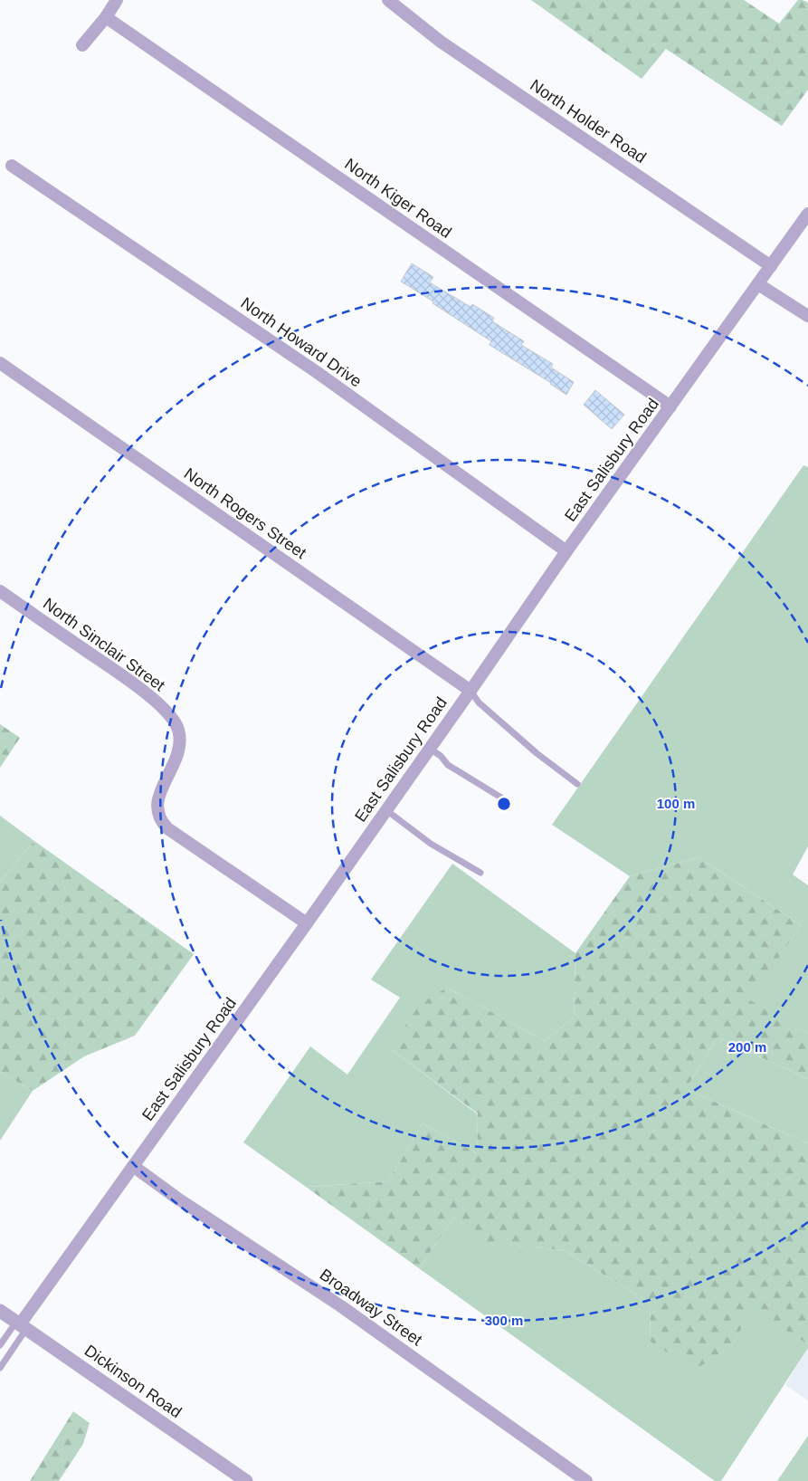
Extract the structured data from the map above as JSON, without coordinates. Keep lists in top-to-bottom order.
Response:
{
  "streets": {
    "street": [
      "North Holder Road",
      "North Kiger Road",
      "North Howard Drive",
      "East Salisbury Road",
      "North Rogers Street",
      "North Sinclair Street",
      "Broadway Street",
      "Dickinson Road"
    ]
  },
  "crossings": [
    ["North Holder Road", "East Salisbury Road"],
    ["North Kiger Road", "East Salisbury Road"],
    ["North Howard Drive", "East Salisbury Road"],
    ["East Salisbury Road", "North Rogers Street"],
    ["East Salisbury Road", "North Sinclair Street"],
    ["East Salisbury Road", "Broadway Street"],
    ["East Salisbury Road", "Dickinson Road"]
  ],
  "rings": ["100 m", "200 m", "300 m"]
}
